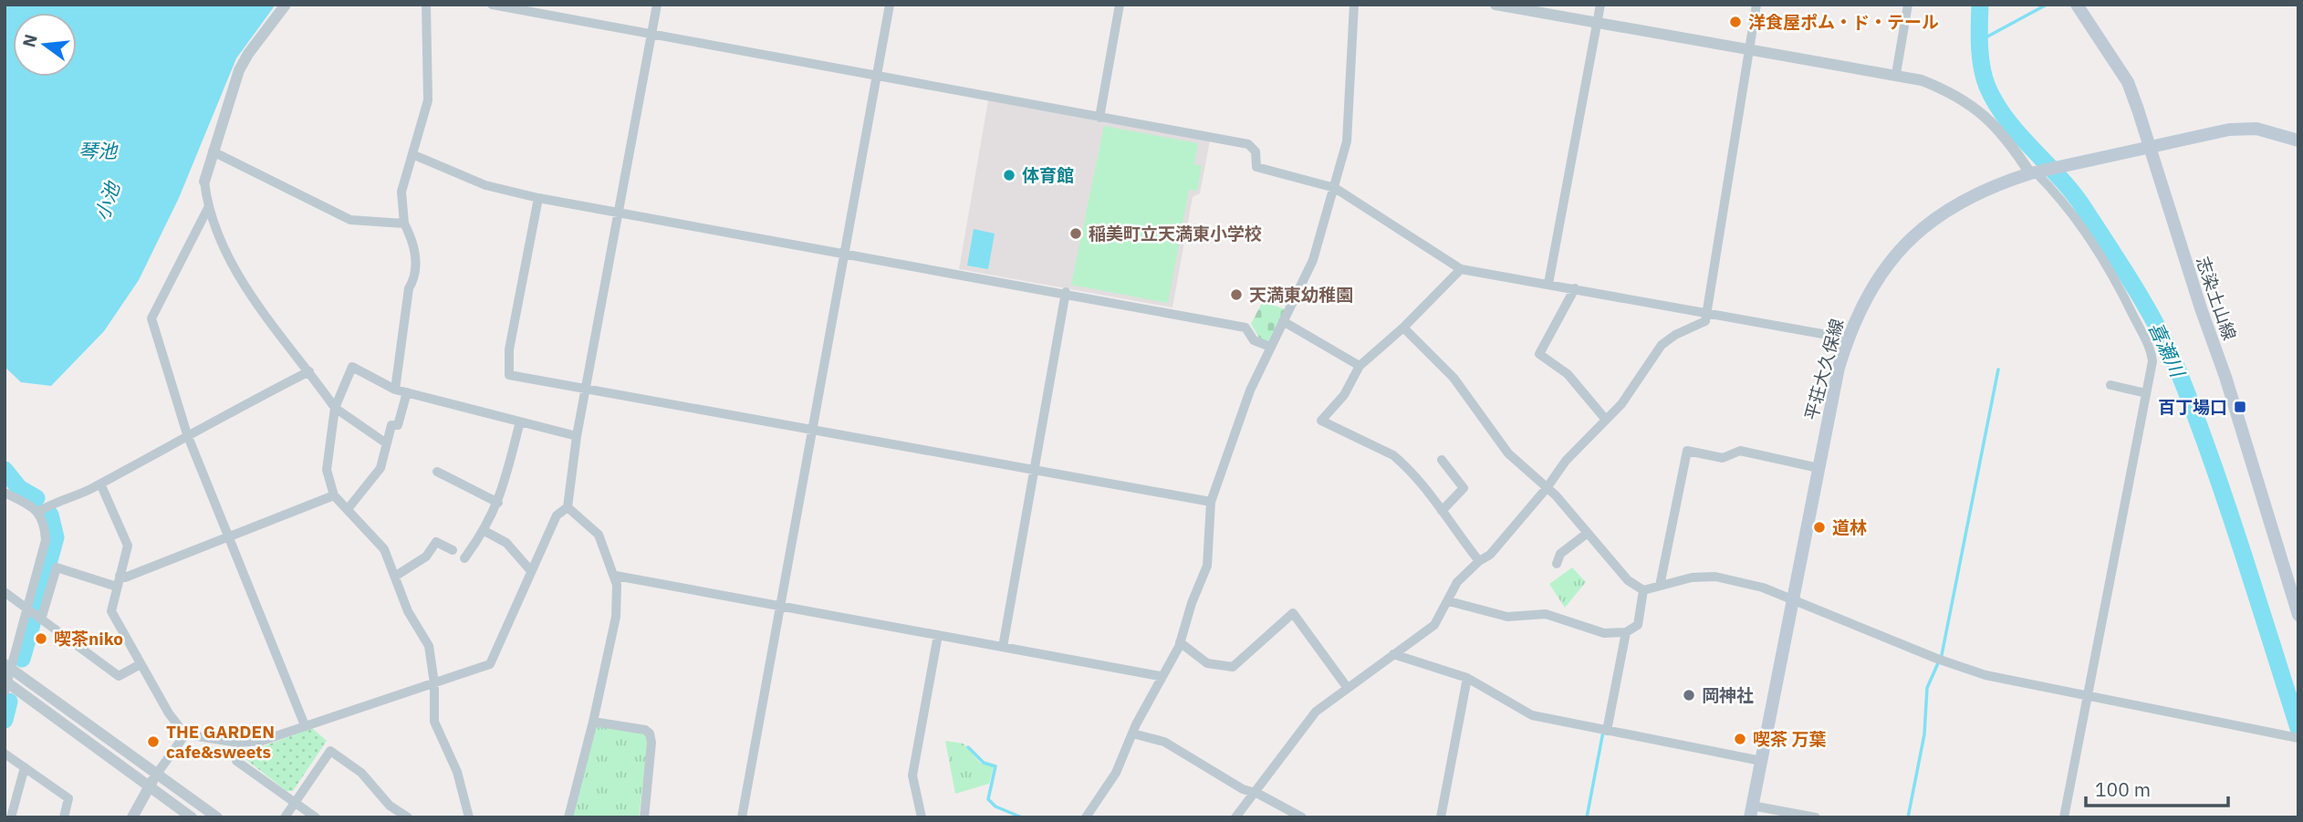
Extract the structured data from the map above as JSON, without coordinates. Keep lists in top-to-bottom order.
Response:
{
  "streets": {
    "main road": ["志染土山線", "平荘大久保線"]
  },
  "crossings": [
    ["志染土山線", "平荘大久保線"]
  ],
  "water": ["琴池", "小池", "喜瀬川"],
  "places": {
    "other": [
      "洋食屋ポム・ド・テール",
      "体育館",
      "稲美町立天満東小学校",
      "天満東幼稚園",
      "道林",
      "喫茶niko",
      "岡神社",
      "喫茶 万葉",
      "THE GARDEN cafe&sweets"
    ],
    "transit": ["百丁場口"]
  },
  "scale_bar": "100 m",
  "north": "left"
}
